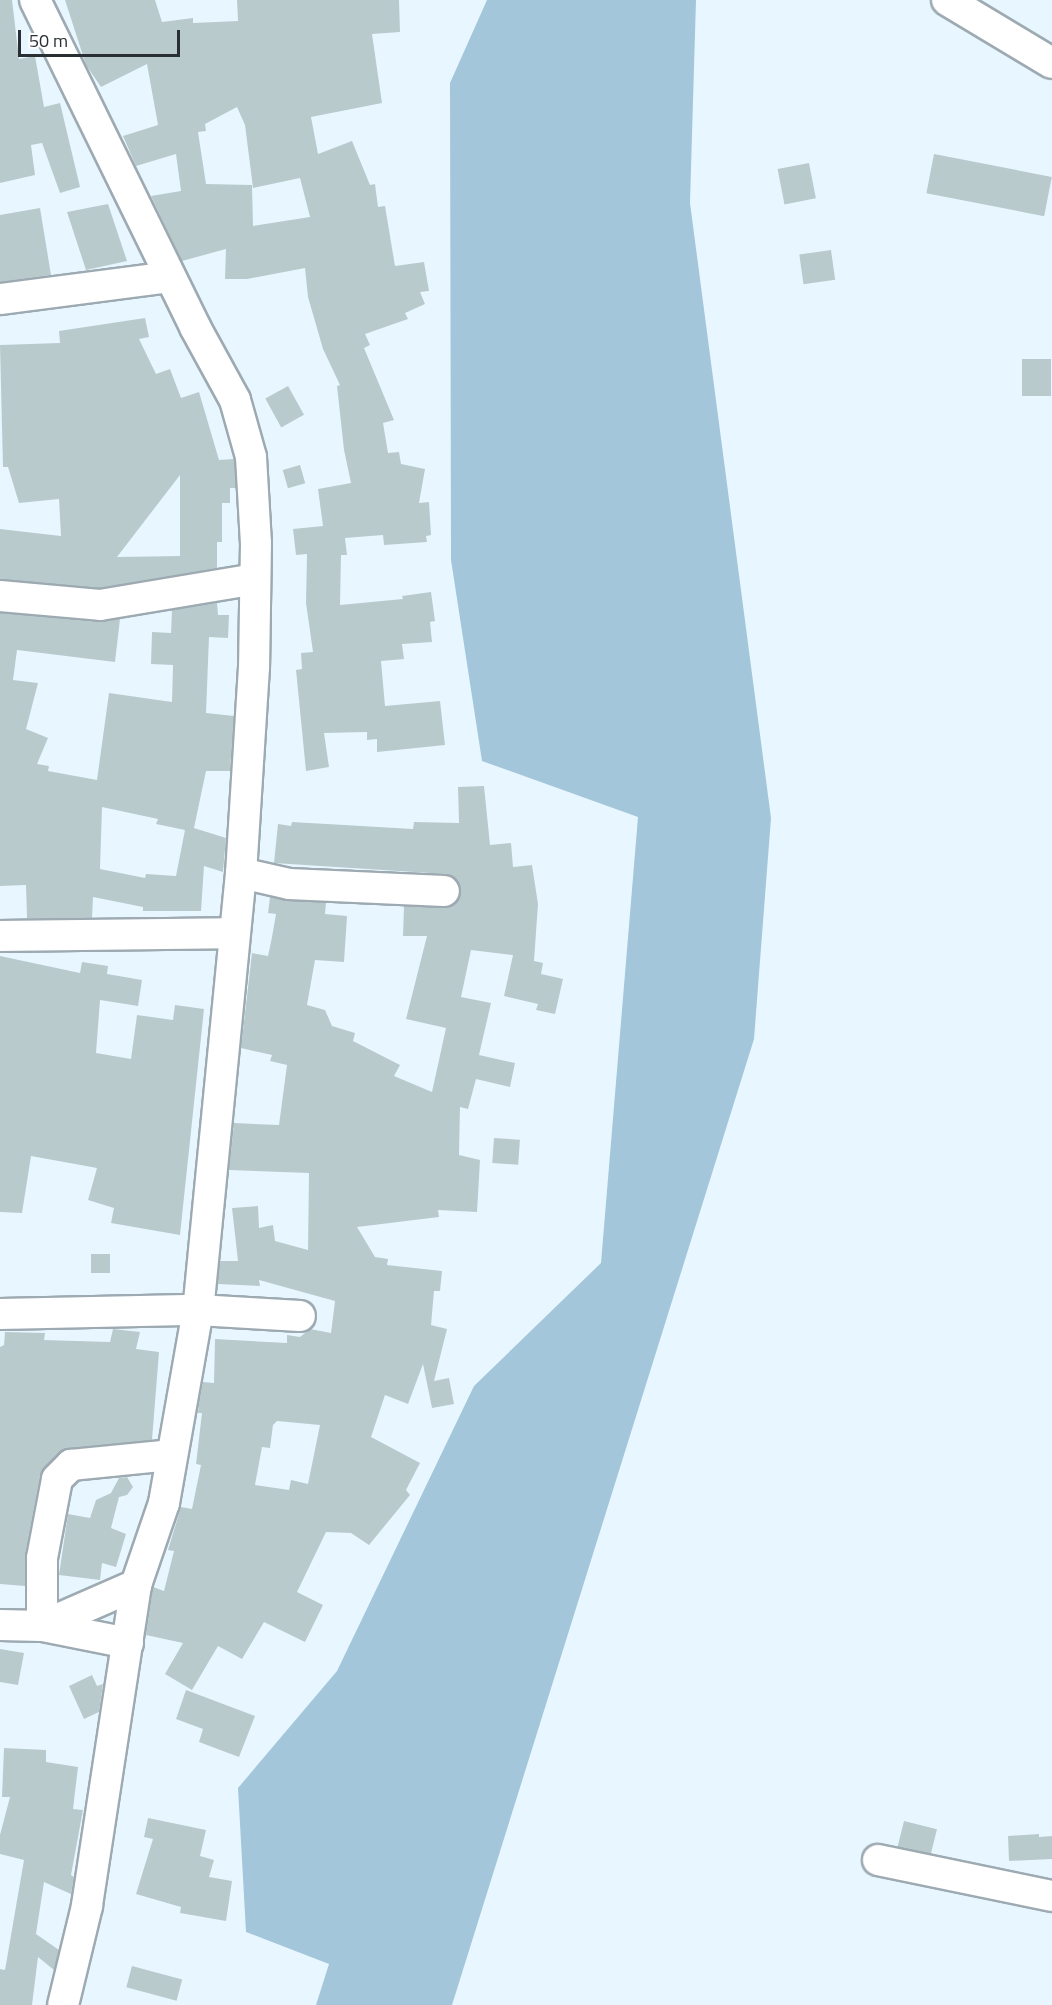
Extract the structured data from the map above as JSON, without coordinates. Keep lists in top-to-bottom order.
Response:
{
  "scale_bar": "50 m"
}
